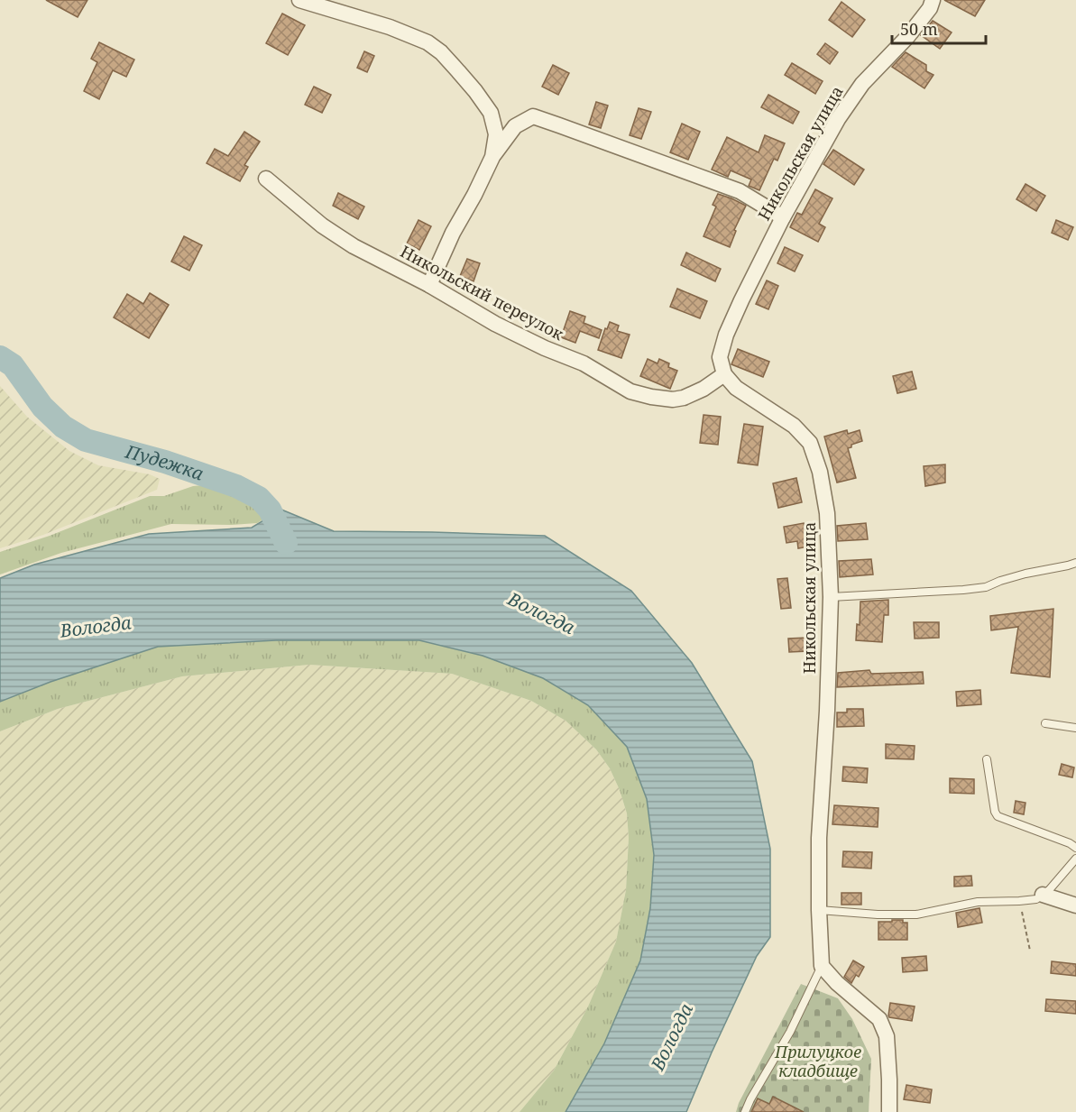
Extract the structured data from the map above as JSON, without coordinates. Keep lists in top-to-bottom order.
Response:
{
  "streets": {
    "street": ["Никольская улица", "Никольский переулок"]
  },
  "crossings": [
    ["Никольская улица", "Никольский переулок"]
  ],
  "water": ["Пудежка", "Вологда"],
  "parks": ["Прилуцкое кладбище"],
  "scale_bar": "50 m"
}
